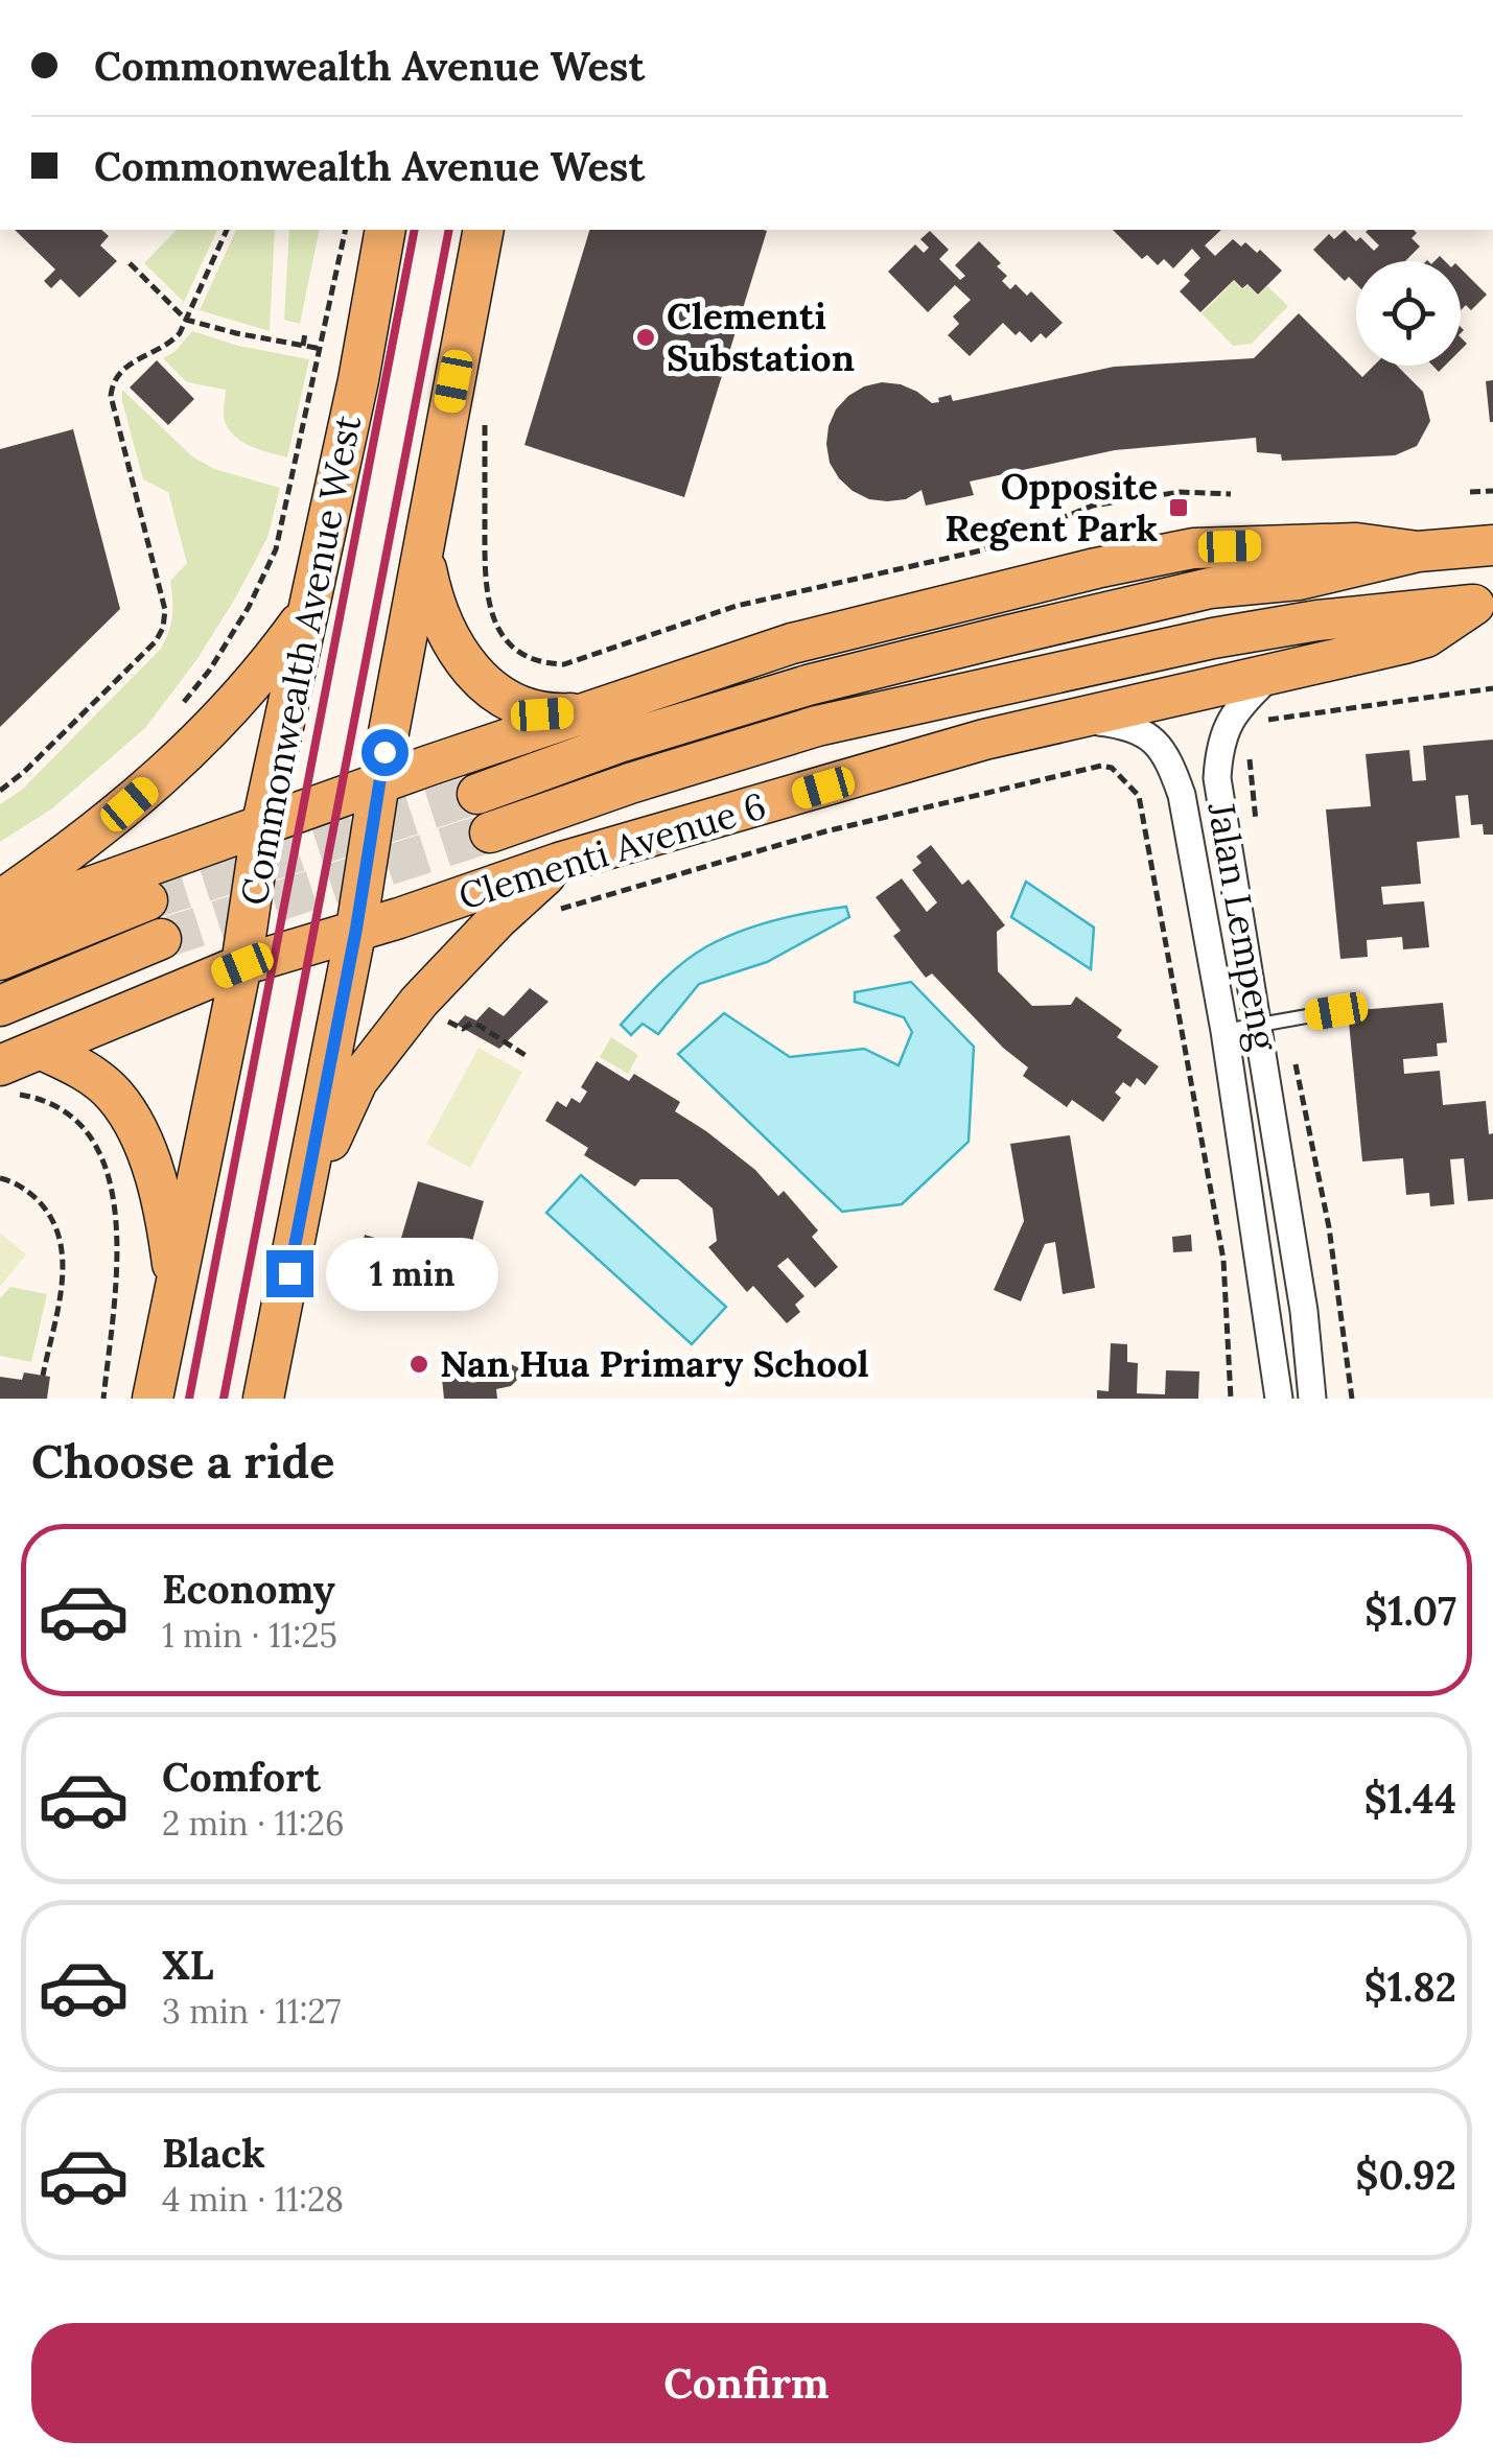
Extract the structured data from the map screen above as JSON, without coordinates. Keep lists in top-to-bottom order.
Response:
{
  "streets": {
    "main road": ["Commonwealth Avenue West", "Clementi Avenue 6"],
    "street": ["Jalan Lempeng"]
  },
  "crossings": [
    ["Commonwealth Avenue West", "Clementi Avenue 6"],
    ["Clementi Avenue 6", "Jalan Lempeng"]
  ],
  "places": {
    "other": ["Clementi Substation", "Nan Hua Primary School"],
    "transit": ["Opposite Regent Park"]
  },
  "page": {
    "banner": ["Commonwealth Avenue West", "Commonwealth Avenue West"],
    "bubble": "1 min",
    "heading": "Choose a ride",
    "list": [
      {
        "name": "Economy",
        "note": "1 min · 11:25",
        "value": "$1.07"
      },
      {
        "name": "Comfort",
        "note": "2 min · 11:26",
        "value": "$1.44"
      },
      {
        "name": "XL",
        "note": "3 min · 11:27",
        "value": "$1.82"
      },
      {
        "name": "Black",
        "note": "4 min · 11:28",
        "value": "$0.92"
      }
    ],
    "buttons": "Confirm"
  }
}
